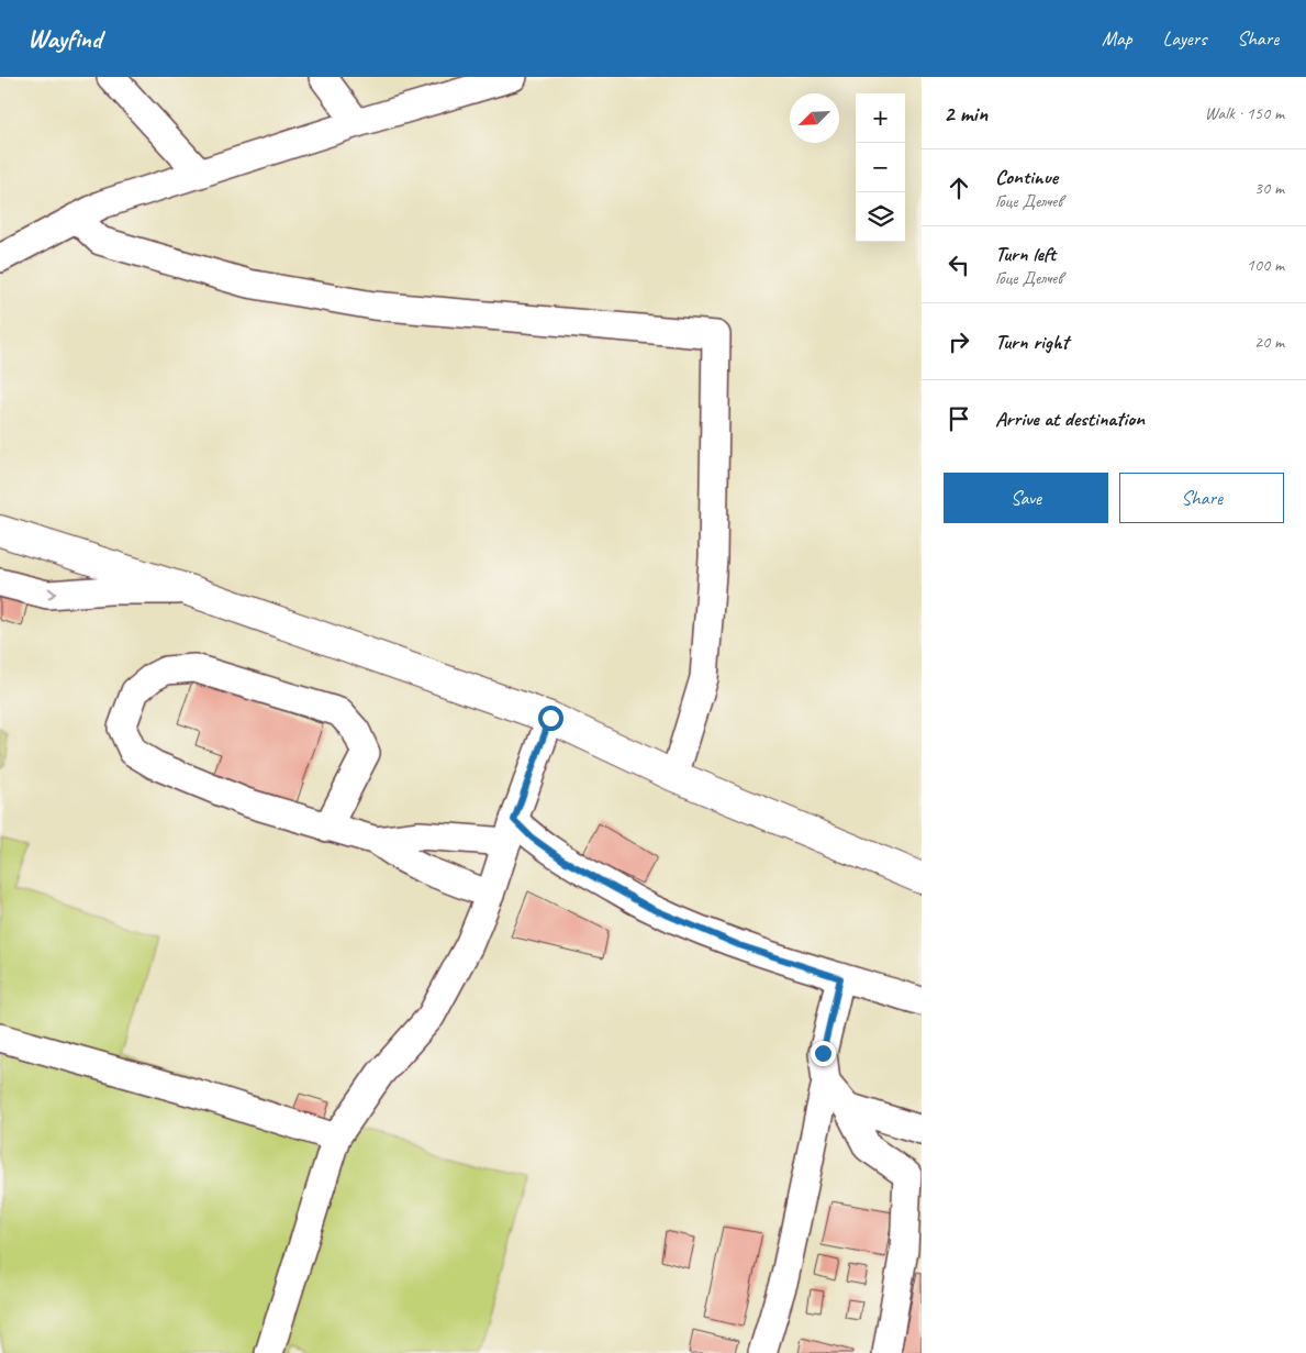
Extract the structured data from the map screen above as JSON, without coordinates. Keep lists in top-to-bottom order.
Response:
{
  "north": "bottom left",
  "page": {
    "header": "Wayfind",
    "nav": ["Map", "Layers", "Share"],
    "heading": ["2 min", "Walk · 150 m"],
    "map_buttons": ["+", "−"],
    "list": [
      ["Continue", "Гоце Делчев", "30 m"],
      ["Turn left", "Гоце Делчев", "100 m"],
      ["Turn right", "20 m"],
      "Arrive at destination"
    ],
    "buttons": ["Save", "Share"]
  }
}
